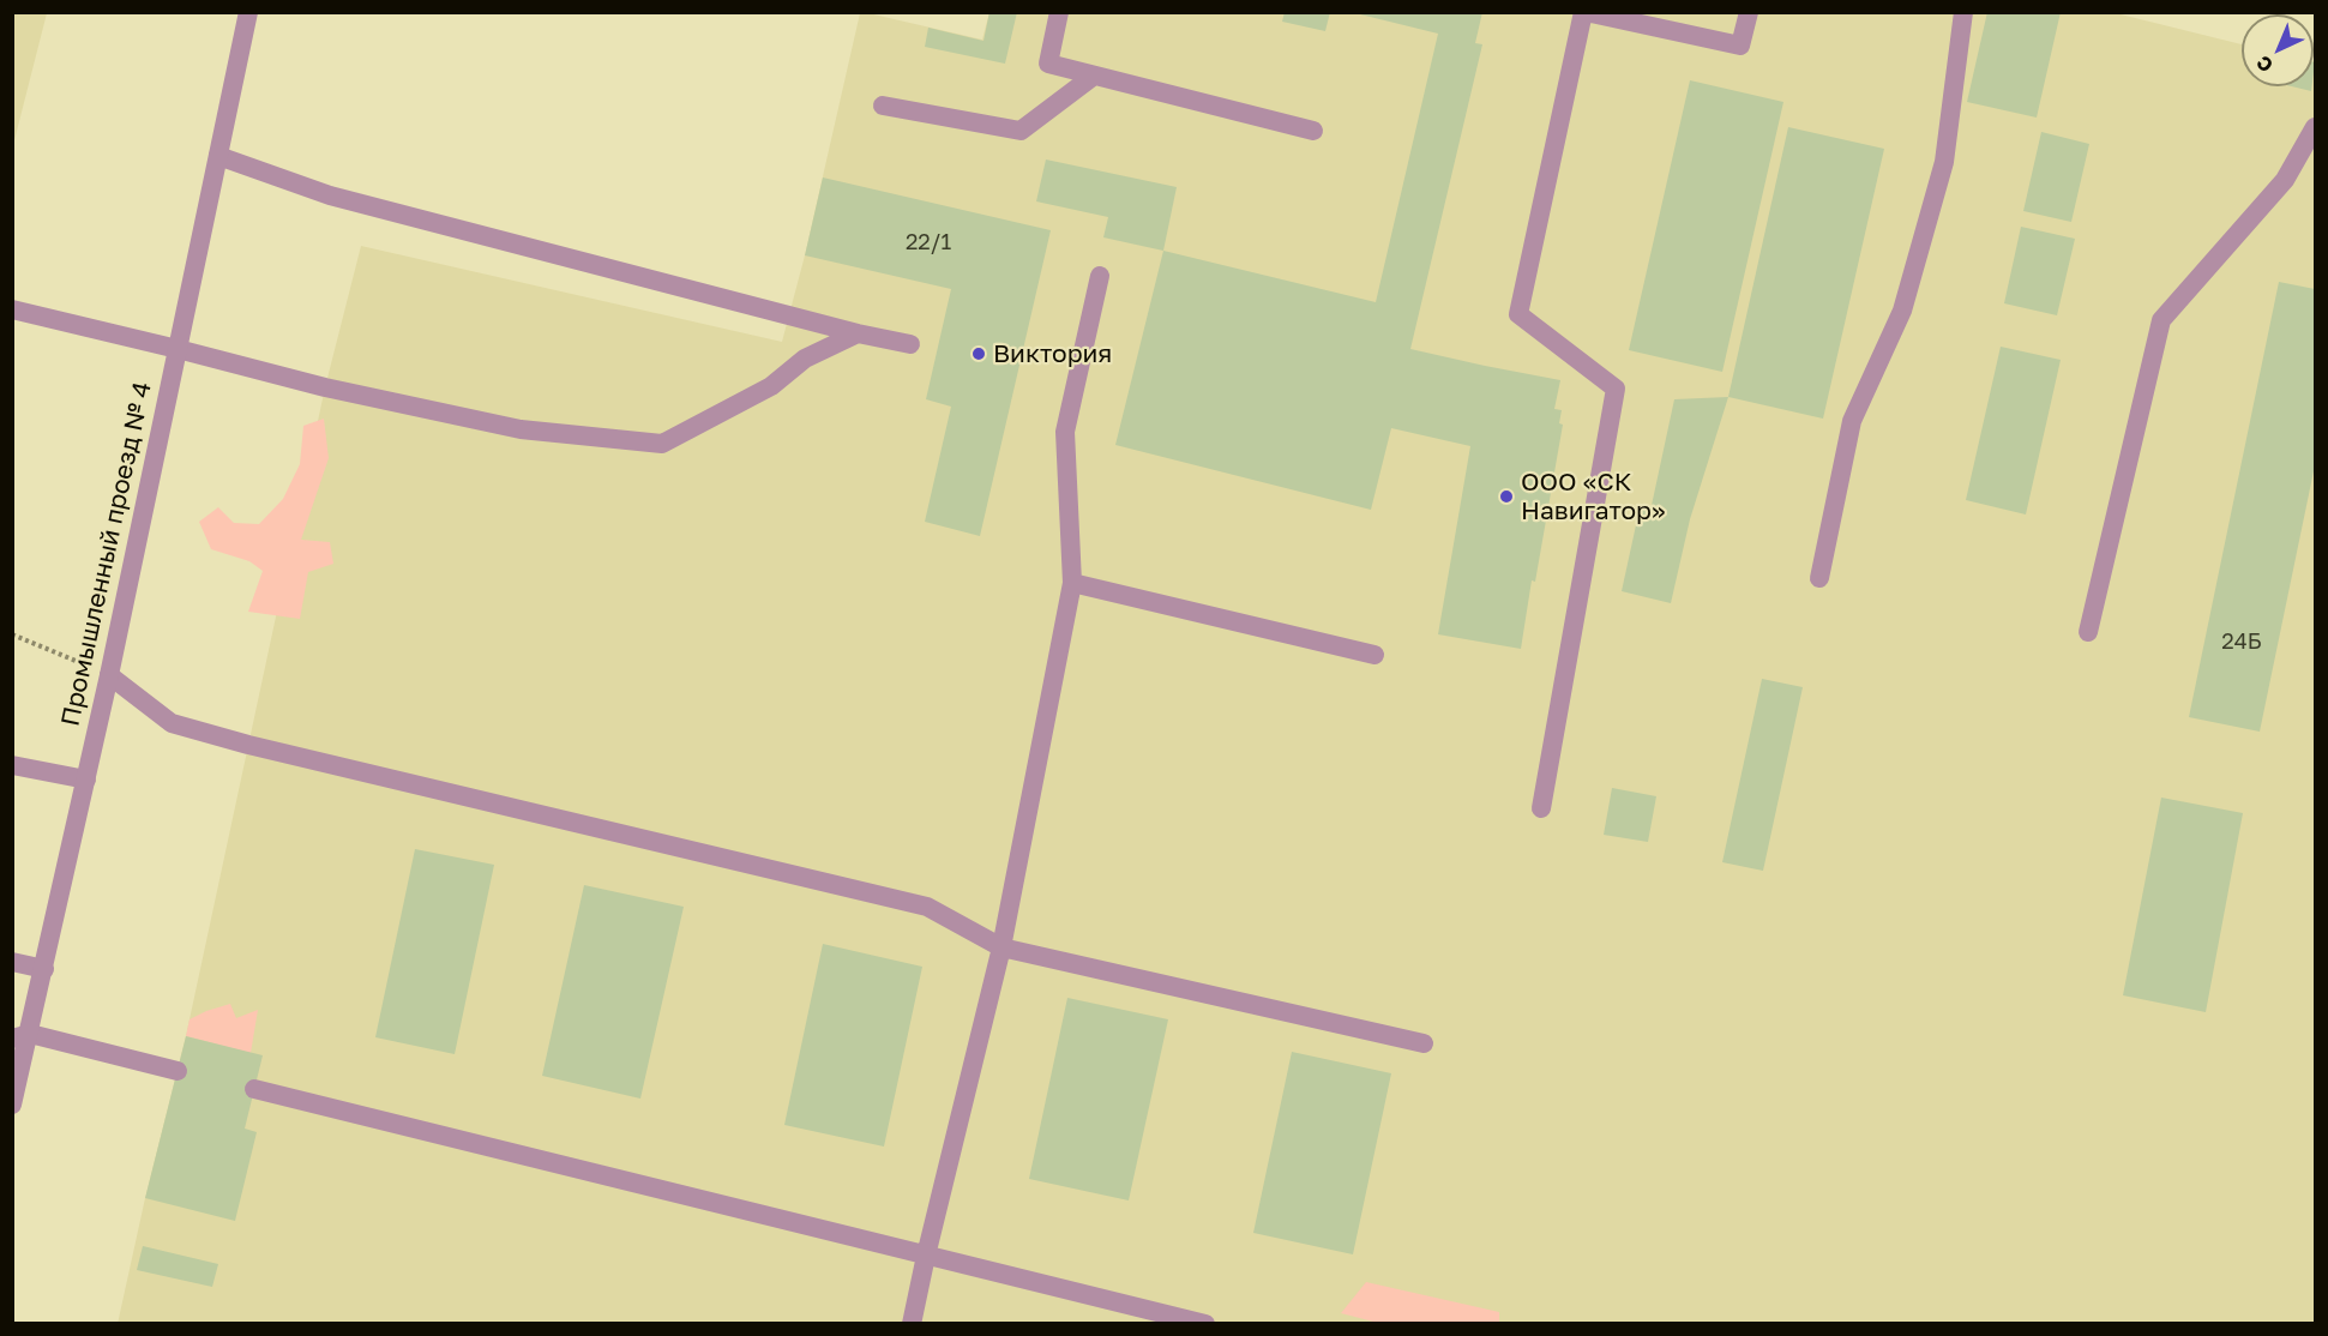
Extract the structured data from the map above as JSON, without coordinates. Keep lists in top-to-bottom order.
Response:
{
  "streets": {
    "street": ["Промышленный проезд № 4"]
  },
  "places": ["Виктория", "ООО «СК Навигатор»"],
  "house_numbers": ["22/1", "24Б"],
  "north": "bottom left"
}
